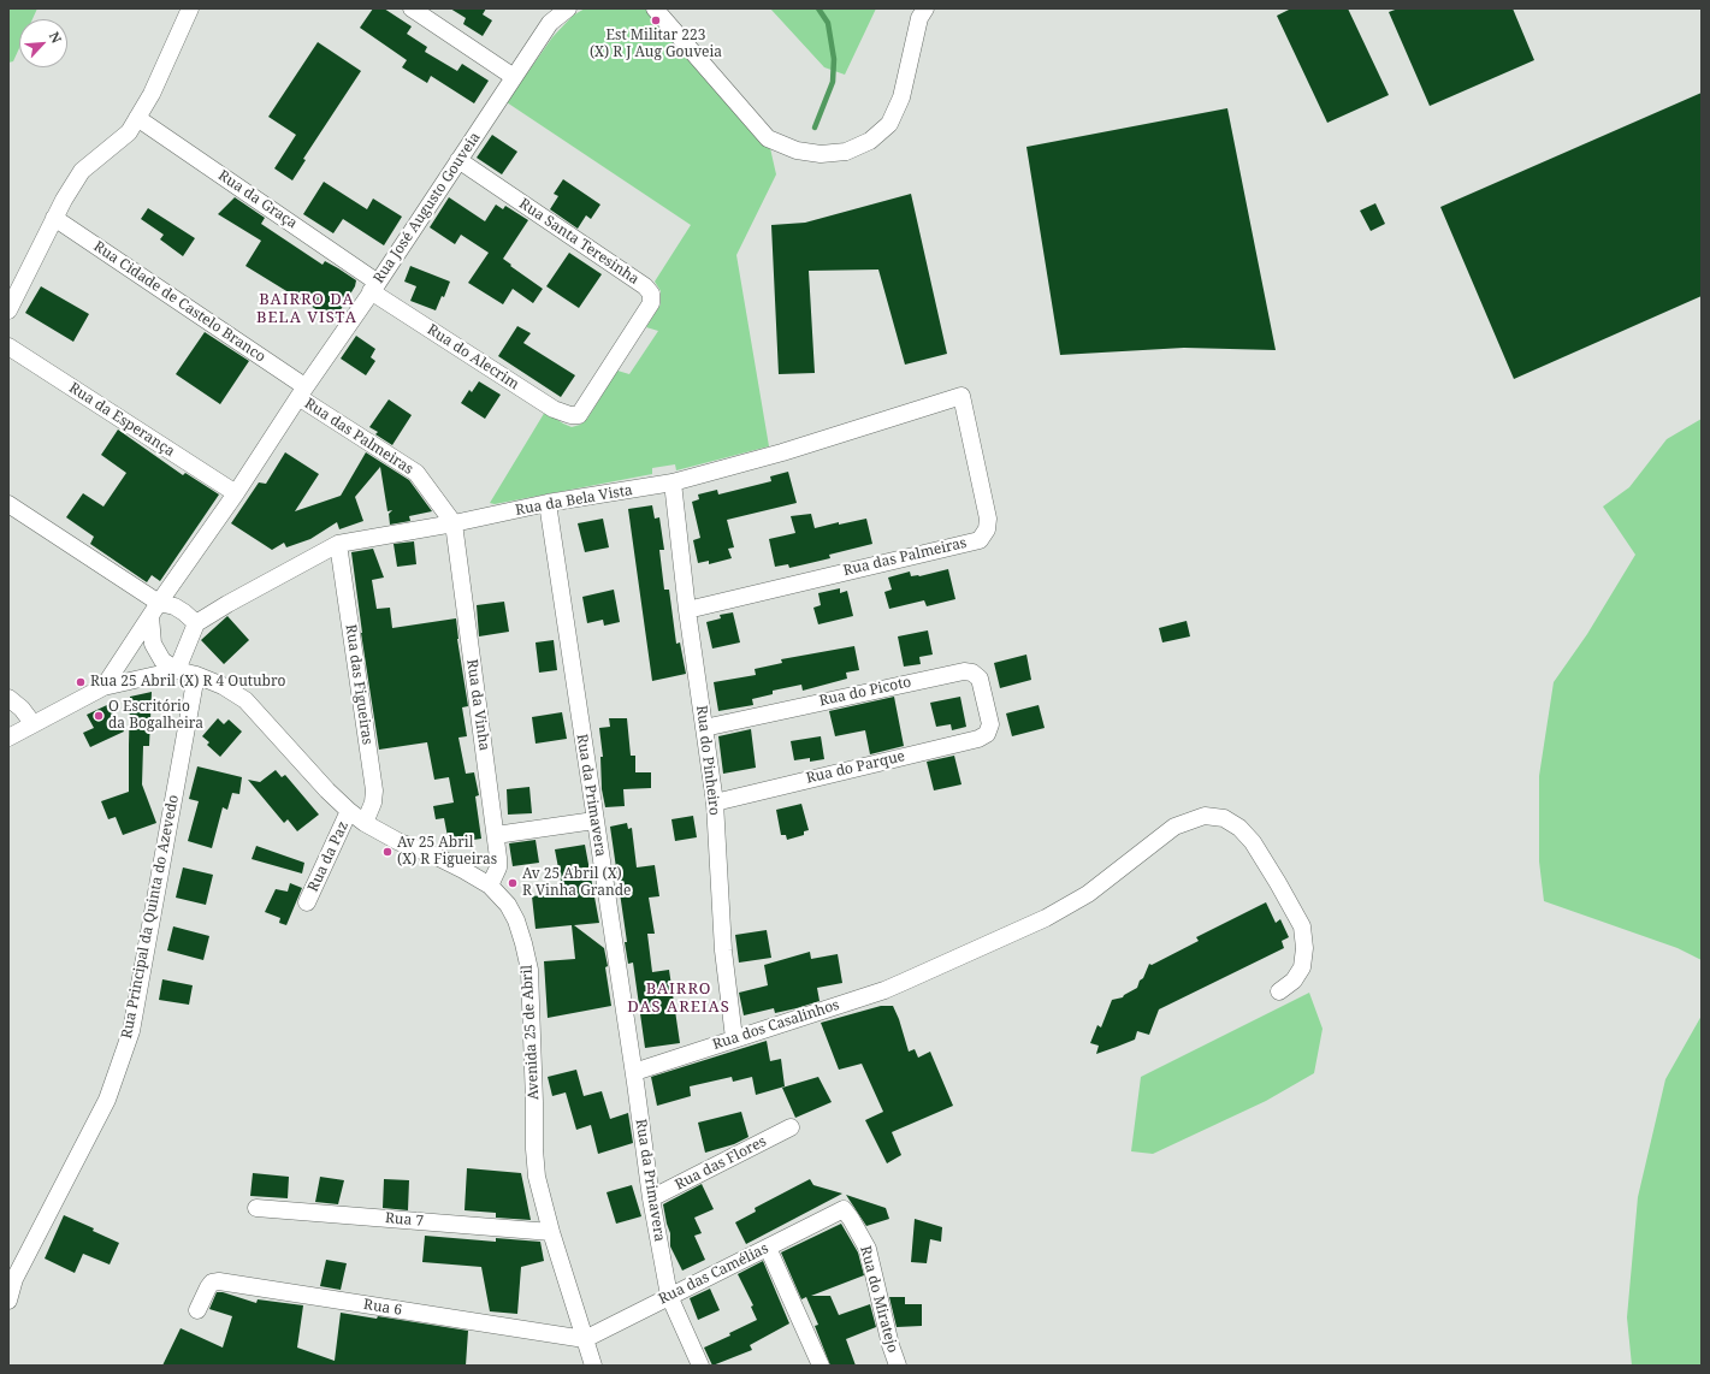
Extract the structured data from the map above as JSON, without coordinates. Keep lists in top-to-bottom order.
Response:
{
  "streets": {
    "street": [
      "Rua da Graça",
      "Rua José Augusto Gouveia",
      "Rua Santa Teresinha",
      "Rua Cidade de Castelo Branco",
      "Rua do Alecrim",
      "Rua da Esperança",
      "Rua das Palmeiras",
      "Rua da Bela Vista",
      "Rua das Figueiras",
      "Rua do Picoto",
      "Rua da Vinha",
      "Rua do Pinheiro",
      "Rua do Parque",
      "Rua da Primavera",
      "Rua da Paz",
      "Rua Principal da Quinta do Azevedo",
      "Rua dos Casalinhos",
      "Avenida 25 de Abril",
      "Rua das Flores",
      "Rua 7",
      "Rua das Camélias",
      "Rua do Miratejo",
      "Rua 6"
    ]
  },
  "crossings": [
    ["Rua da Graça", "Rua José Augusto Gouveia"],
    ["Rua da Graça", "Rua do Alecrim"],
    ["Rua José Augusto Gouveia", "Rua Santa Teresinha"],
    ["Rua José Augusto Gouveia", "Rua Cidade de Castelo Branco"],
    ["Rua José Augusto Gouveia", "Rua do Alecrim"],
    ["Rua José Augusto Gouveia", "Rua da Esperança"],
    ["Rua José Augusto Gouveia", "Rua das Palmeiras"],
    ["Rua Santa Teresinha", "Rua do Alecrim"],
    ["Rua Cidade de Castelo Branco", "Rua das Palmeiras"],
    ["Rua das Palmeiras", "Rua da Bela Vista"],
    ["Rua das Palmeiras", "Rua da Vinha"],
    ["Rua das Palmeiras", "Rua do Pinheiro"],
    ["Rua da Bela Vista", "Rua das Figueiras"],
    ["Rua da Bela Vista", "Rua da Vinha"],
    ["Rua da Bela Vista", "Rua do Pinheiro"],
    ["Rua da Bela Vista", "Rua da Primavera"],
    ["Rua das Figueiras", "Avenida 25 de Abril"],
    ["Rua do Picoto", "Rua do Pinheiro"],
    ["Rua do Picoto", "Rua do Parque"],
    ["Rua da Vinha", "Avenida 25 de Abril"],
    ["Rua do Pinheiro", "Rua do Parque"],
    ["Rua do Pinheiro", "Rua dos Casalinhos"],
    ["Rua da Primavera", "Rua dos Casalinhos"],
    ["Rua da Primavera", "Rua das Flores"],
    ["Rua da Primavera", "Rua das Camélias"],
    ["Rua da Paz", "Avenida 25 de Abril"],
    ["Rua Principal da Quinta do Azevedo", "Avenida 25 de Abril"],
    ["Avenida 25 de Abril", "Rua 7"],
    ["Avenida 25 de Abril", "Rua das Camélias"],
    ["Avenida 25 de Abril", "Rua 6"],
    ["Rua das Camélias", "Rua do Miratejo"],
    ["Rua das Camélias", "Rua 6"]
  ],
  "districts": ["BAIRRO DA BELA VISTA", "BAIRRO DAS AREIAS"],
  "places": [
    "Est Militar 223 (X) R J Aug Gouveia",
    "Rua 25 Abril (X) R 4 Outubro",
    "O Escritório da Bogalheira",
    "Av 25 Abril (X) R Figueiras",
    "Av 25 Abril (X) R Vinha Grande"
  ],
  "north": "top right"
}
